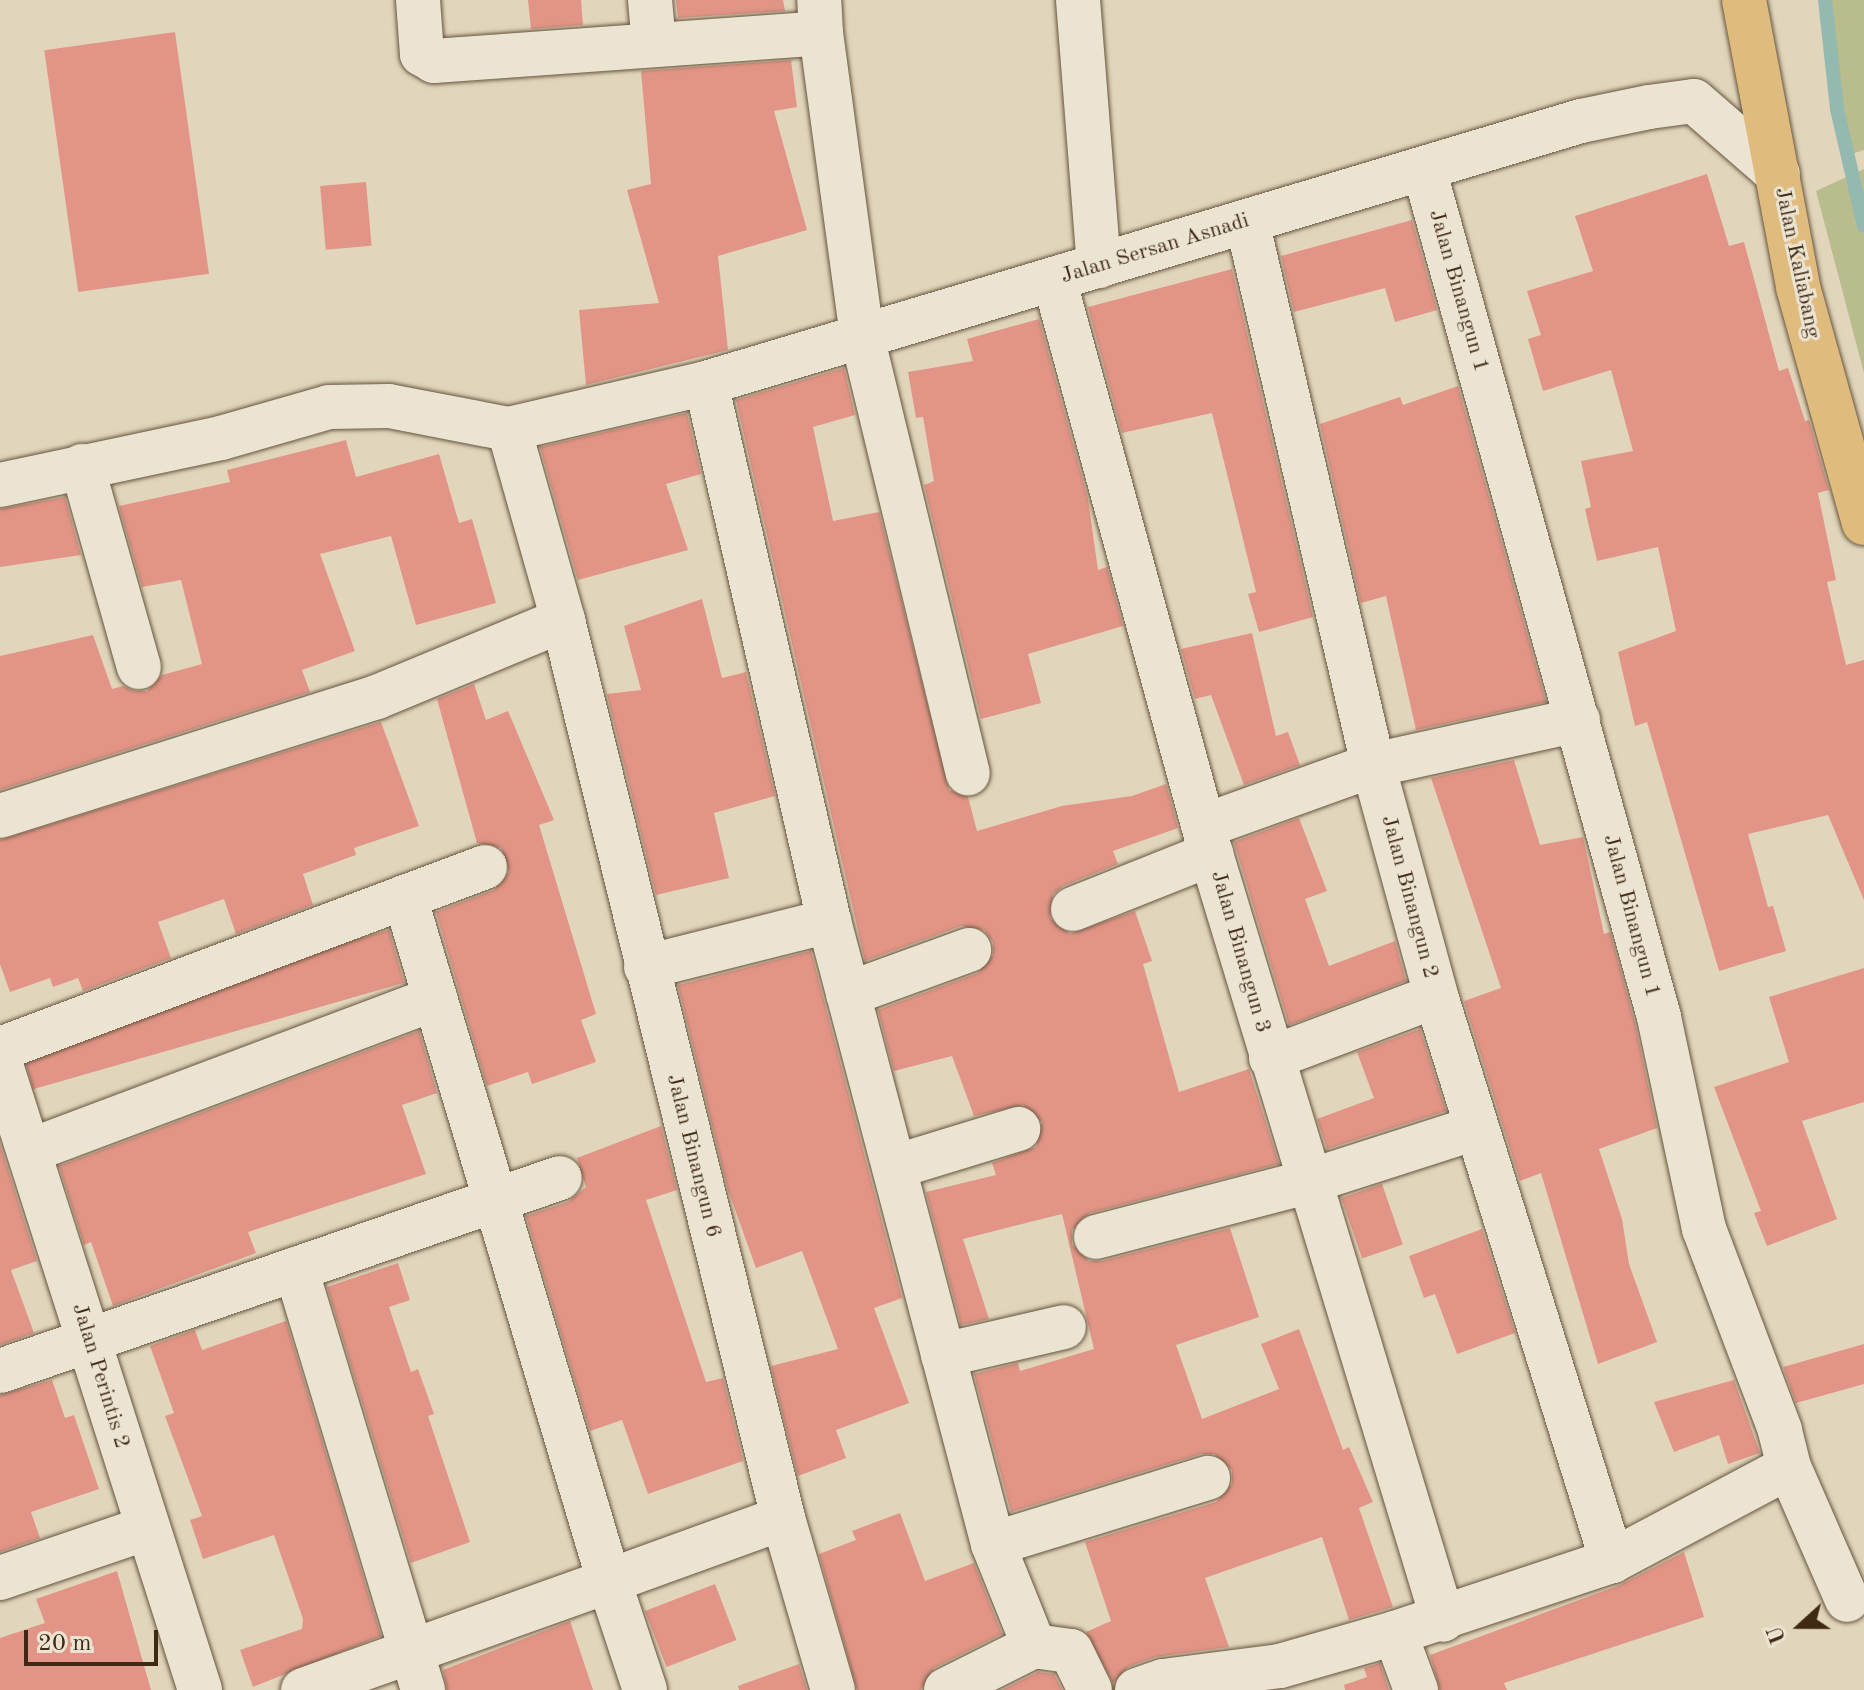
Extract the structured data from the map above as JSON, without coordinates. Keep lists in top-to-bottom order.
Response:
{
  "streets": {
    "main road": ["Jalan Kaliabang"],
    "street": [
      "Jalan Sersan Asnadi",
      "Jalan Binangun 1",
      "Jalan Binangun 2",
      "Jalan Binangun 3",
      "Jalan Binangun 6",
      "Jalan Perintis 2"
    ]
  },
  "crossings": [
    ["Jalan Sersan Asnadi", "Jalan Kaliabang"],
    ["Jalan Sersan Asnadi", "Jalan Binangun 1"],
    ["Jalan Sersan Asnadi", "Jalan Binangun 2"],
    ["Jalan Sersan Asnadi", "Jalan Binangun 3"],
    ["Jalan Sersan Asnadi", "Jalan Binangun 6"]
  ],
  "scale_bar": "20 m",
  "north": "left"
}
